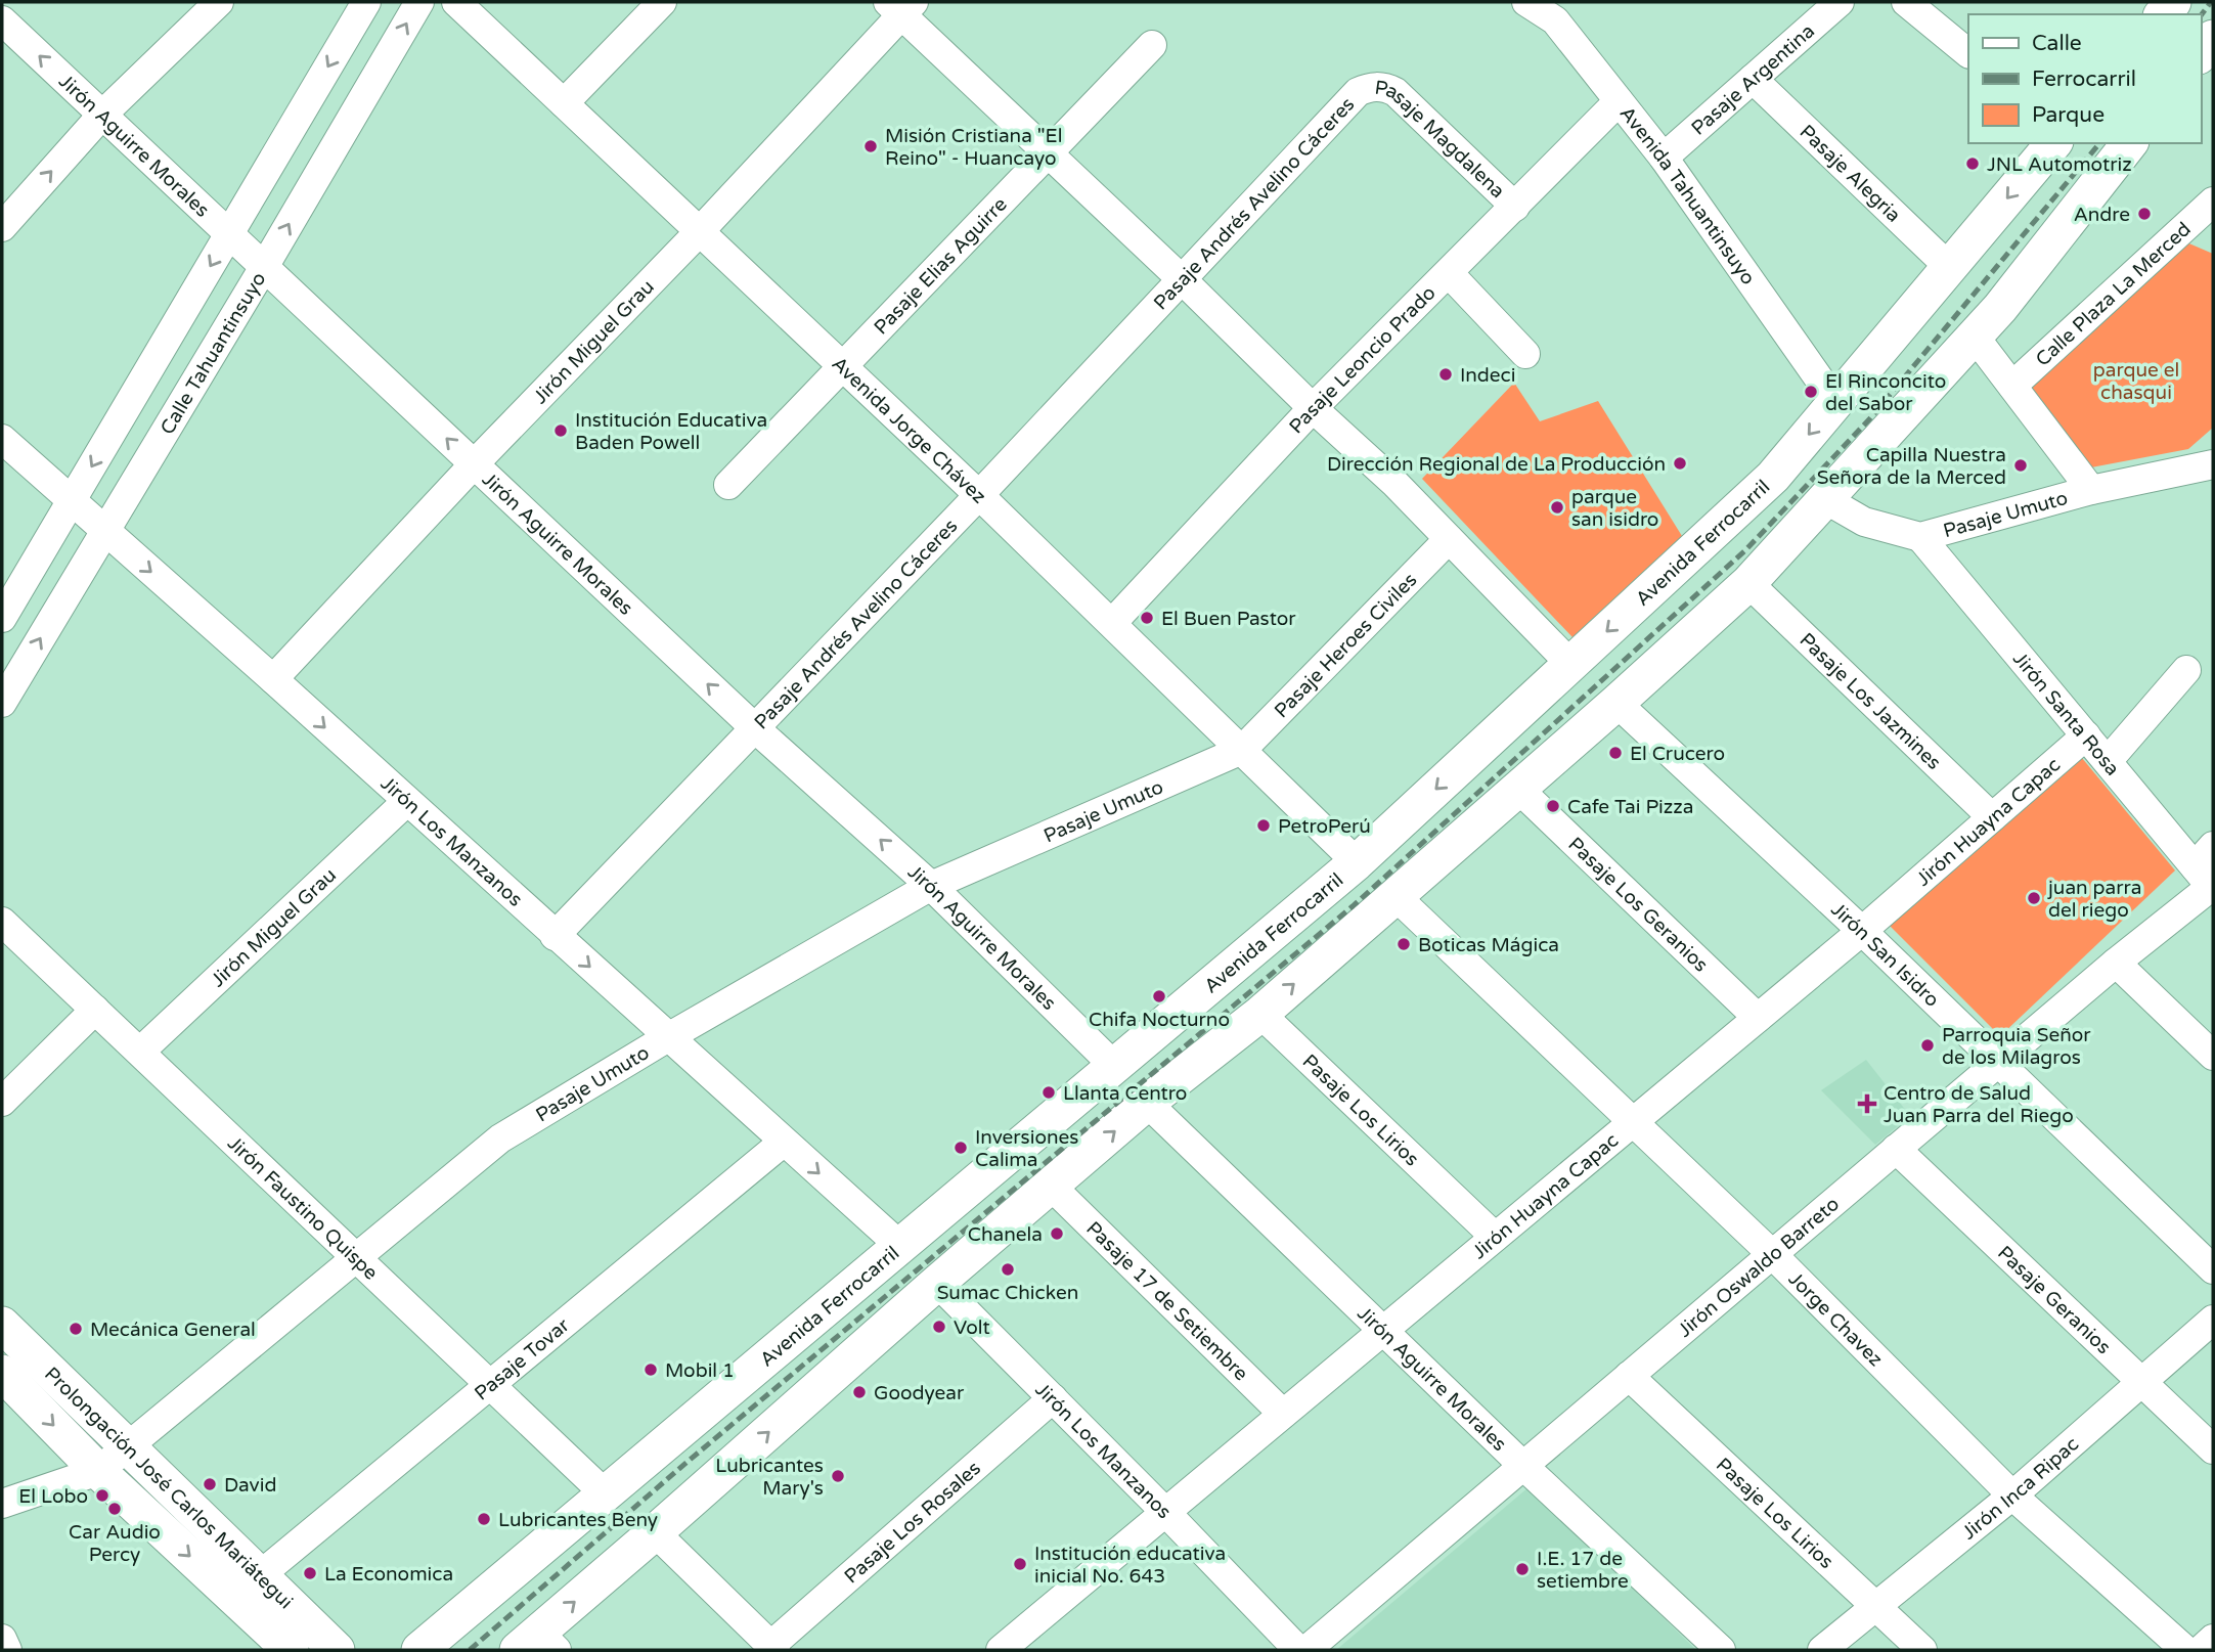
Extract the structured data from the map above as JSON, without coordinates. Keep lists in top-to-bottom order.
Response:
{
  "streets": {
    "main road": ["Avenida Ferrocarril", "Prolongación José Carlos Mariátegui"],
    "street": [
      "Pasaje Argentina",
      "Pasaje Magdalena",
      "Jirón Aguirre Morales",
      "Pasaje Alegria",
      "Avenida Tahuantinsuyo",
      "Pasaje Andrés Avelino Cáceres",
      "Pasaje Elias Aguirre",
      "Calle Plaza La Merced",
      "Jirón Miguel Grau",
      "Calle Tahuantinsuyo",
      "Pasaje Leoncio Prado",
      "Avenida Jorge Chávez",
      "Pasaje Umuto",
      "Pasaje Heroes Civiles",
      "Pasaje Los Jazmines",
      "Jirón Santa Rosa",
      "Jirón Huayna Capac",
      "Jirón Los Manzanos",
      "Pasaje Los Geranios",
      "Jirón San Isidro",
      "Pasaje Los Lirios",
      "Jirón Faustino Quispe",
      "Jirón Oswaldo Barreto",
      "Pasaje Geranios",
      "Pasaje 17 de Setiembre",
      "Jorge Chavez",
      "Pasaje Tovar",
      "Jirón Inca Ripac",
      "Pasaje Los Rosales"
    ]
  },
  "crossings": [
    ["Pasaje Argentina", "Pasaje Alegria"],
    ["Pasaje Argentina", "Avenida Tahuantinsuyo"],
    ["Pasaje Magdalena", "Pasaje Andrés Avelino Cáceres"],
    ["Pasaje Magdalena", "Pasaje Leoncio Prado"],
    ["Jirón Aguirre Morales", "Pasaje Andrés Avelino Cáceres"],
    ["Jirón Aguirre Morales", "Jirón Miguel Grau"],
    ["Jirón Aguirre Morales", "Calle Tahuantinsuyo"],
    ["Jirón Aguirre Morales", "Pasaje Umuto"],
    ["Jirón Aguirre Morales", "Avenida Ferrocarril"],
    ["Jirón Aguirre Morales", "Jirón Huayna Capac"],
    ["Jirón Aguirre Morales", "Jirón Oswaldo Barreto"],
    ["Pasaje Alegria", "Avenida Ferrocarril"],
    ["Avenida Tahuantinsuyo", "Pasaje Leoncio Prado"],
    ["Avenida Tahuantinsuyo", "Avenida Ferrocarril"],
    ["Pasaje Andrés Avelino Cáceres", "Avenida Jorge Chávez"],
    ["Pasaje Andrés Avelino Cáceres", "Jirón Los Manzanos"],
    ["Pasaje Elias Aguirre", "Avenida Jorge Chávez"],
    ["Jirón Miguel Grau", "Avenida Jorge Chávez"],
    ["Jirón Miguel Grau", "Jirón Los Manzanos"],
    ["Jirón Miguel Grau", "Jirón Faustino Quispe"],
    ["Calle Tahuantinsuyo", "Jirón Los Manzanos"],
    ["Pasaje Leoncio Prado", "Avenida Jorge Chávez"],
    ["Avenida Jorge Chávez", "Pasaje Umuto"],
    ["Avenida Jorge Chávez", "Avenida Ferrocarril"],
    ["Avenida Jorge Chávez", "Pasaje Heroes Civiles"],
    ["Pasaje Umuto", "Pasaje Heroes Civiles"],
    ["Pasaje Umuto", "Jirón Santa Rosa"],
    ["Pasaje Umuto", "Jirón Los Manzanos"],
    ["Pasaje Umuto", "Jirón Faustino Quispe"],
    ["Pasaje Umuto", "Prolongación José Carlos Mariátegui"],
    ["Avenida Ferrocarril", "Jirón Los Manzanos"],
    ["Avenida Ferrocarril", "Jirón Faustino Quispe"],
    ["Pasaje Los Jazmines", "Jirón Huayna Capac"],
    ["Jirón Santa Rosa", "Jirón Huayna Capac"],
    ["Jirón Santa Rosa", "Jirón Oswaldo Barreto"],
    ["Jirón Huayna Capac", "Jirón Los Manzanos"],
    ["Jirón Huayna Capac", "Pasaje Los Geranios"],
    ["Jirón Huayna Capac", "Jirón San Isidro"],
    ["Jirón Huayna Capac", "Pasaje Los Lirios"],
    ["Jirón Huayna Capac", "Pasaje 17 de Setiembre"],
    ["Jirón Huayna Capac", "Jorge Chavez"],
    ["Jirón Los Manzanos", "Pasaje Tovar"],
    ["Jirón Los Manzanos", "Pasaje Los Rosales"],
    ["Jirón San Isidro", "Jirón Oswaldo Barreto"],
    ["Pasaje Los Lirios", "Jirón Oswaldo Barreto"],
    ["Pasaje Los Lirios", "Jirón Inca Ripac"],
    ["Jirón Faustino Quispe", "Pasaje Tovar"],
    ["Jirón Oswaldo Barreto", "Pasaje Geranios"],
    ["Jirón Oswaldo Barreto", "Jorge Chavez"],
    ["Pasaje Geranios", "Jirón Inca Ripac"],
    ["Jorge Chavez", "Jirón Inca Ripac"],
    ["Pasaje Tovar", "Prolongación José Carlos Mariátegui"]
  ],
  "one_way": ["Jirón Aguirre Morales", "Jirón Los Manzanos"],
  "parks": ["parque el chasqui"],
  "places": {
    "other": [
      "Misión Cristiana \"El Reino\" - Huancayo",
      "JNL Automotriz",
      "Andre",
      "Indeci",
      "El Rinconcito del Sabor",
      "Institución Educativa Baden Powell",
      "Dirección Regional de La Producción",
      "Capilla Nuestra Señora de la Merced",
      "parque san isidro",
      "El Buen Pastor",
      "El Crucero",
      "Cafe Tai Pizza",
      "PetroPerú",
      "juan parra del riego",
      "Boticas Mágica",
      "Chifa Nocturno",
      "Parroquia Señor de los Milagros",
      "Llanta Centro",
      "Inversiones Calima",
      "Chanela",
      "Sumac Chicken",
      "Volt",
      "Mecánica General",
      "Mobil 1",
      "Goodyear",
      "Lubricantes Mary's",
      "David",
      "El Lobo",
      "Car Audio Percy",
      "Lubricantes Beny",
      "Institución educativa inicial No. 643",
      "I.E. 17 de setiembre",
      "La Economica"
    ],
    "health": ["Centro de Salud Juan Parra del Riego"]
  },
  "legend": ["Calle", "Ferrocarril", "Parque"]
}
